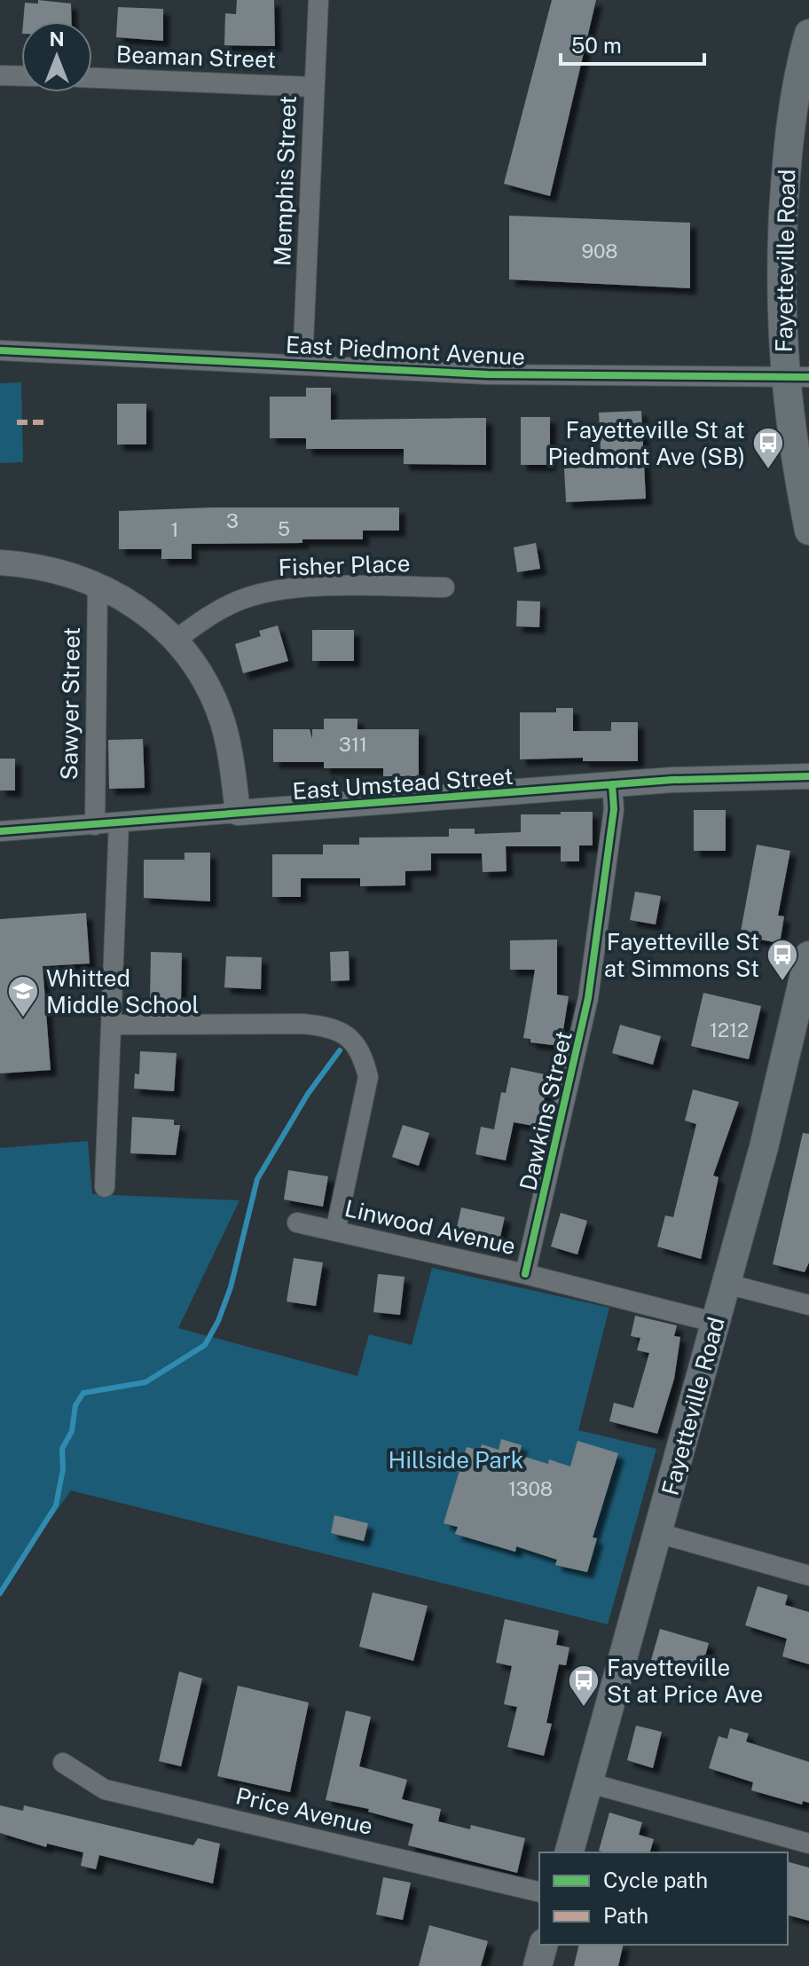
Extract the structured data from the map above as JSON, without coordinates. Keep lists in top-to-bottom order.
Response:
{
  "streets": {
    "main road": ["Fayetteville Road"],
    "street": [
      "Beaman Street",
      "Memphis Street",
      "East Piedmont Avenue",
      "Fisher Place",
      "Sawyer Street",
      "East Umstead Street",
      "Dawkins Street",
      "Linwood Avenue",
      "Price Avenue"
    ]
  },
  "crossings": [
    ["Beaman Street", "Memphis Street"],
    ["Memphis Street", "East Piedmont Avenue"],
    ["Fayetteville Road", "East Piedmont Avenue"],
    ["Fayetteville Road", "Linwood Avenue"],
    ["Sawyer Street", "East Umstead Street"],
    ["East Umstead Street", "Dawkins Street"],
    ["Dawkins Street", "Linwood Avenue"]
  ],
  "parks": ["Hillside Park"],
  "places": {
    "bus stop": ["Fayetteville St at Piedmont Ave (SB)", "Fayetteville St at Simmons St", "Fayetteville St at Price Ave"],
    "school or university": ["Whitted Middle School"]
  },
  "house_numbers": [
    "908",
    "3",
    "5",
    "1",
    "311",
    "1212",
    "1308"
  ],
  "legend": ["Cycle path", "Path"],
  "scale_bar": "50 m",
  "north": "top"
}
